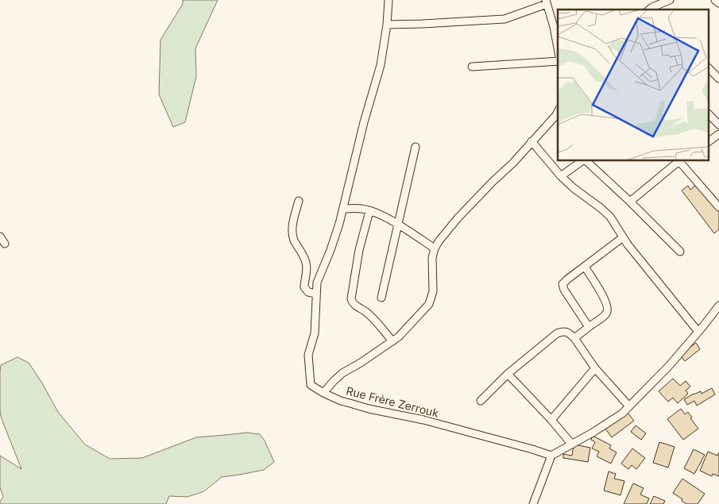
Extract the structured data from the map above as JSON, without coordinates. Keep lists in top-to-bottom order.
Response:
{
  "streets": {
    "street": ["Rue Frère Zerrouk"]
  }
}
